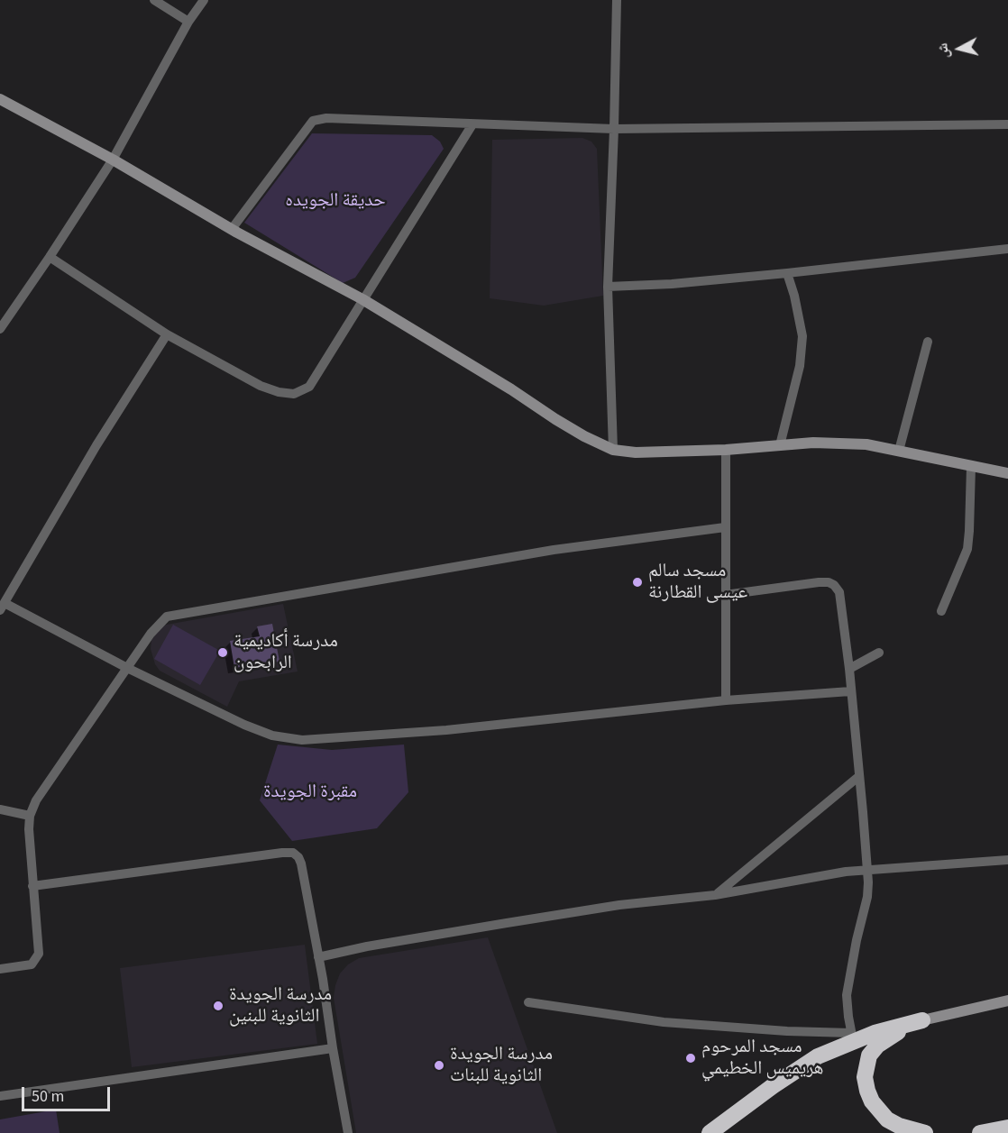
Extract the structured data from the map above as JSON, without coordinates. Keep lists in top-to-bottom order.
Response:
{
  "parks": ["حديقة الجويده", "مقبرة الجويدة"],
  "places": [
    "مسجد سالم عيسى القطارنة",
    "مدرسة أكاديمية الرابحون",
    "مدرسة الجويدة الثانوية للبنين",
    "مسجد المرحوم هريميس الخطيمي",
    "مدرسة الجويدة الثانوية للبنات"
  ],
  "scale_bar": "50 m",
  "north": "left"
}
